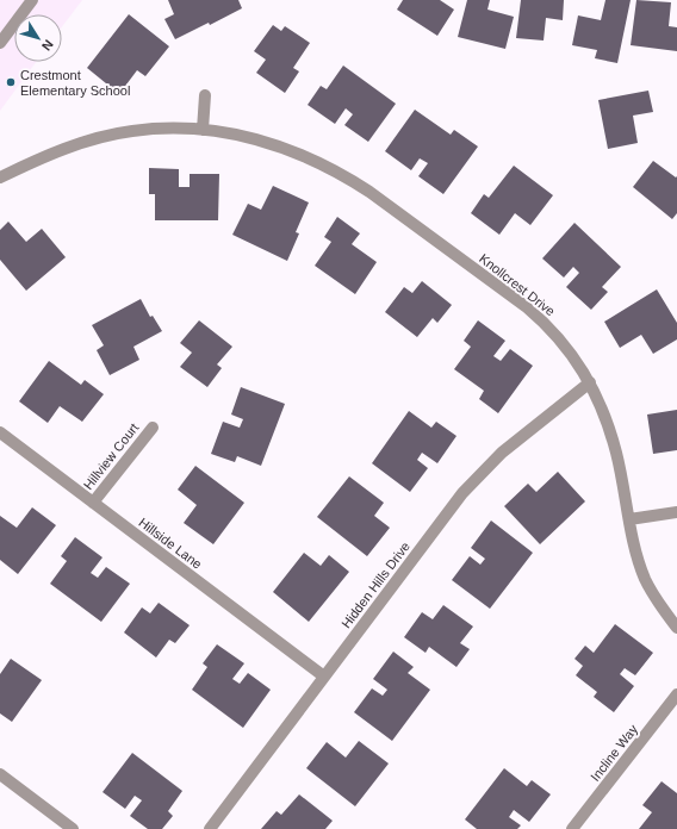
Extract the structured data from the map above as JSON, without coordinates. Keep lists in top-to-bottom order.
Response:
{
  "streets": {
    "street": [
      "Knollcrest Drive",
      "Hillview Court",
      "Hillside Lane",
      "Hidden Hills Drive",
      "Incline Way"
    ]
  },
  "crossings": [
    ["Knollcrest Drive", "Hidden Hills Drive"],
    ["Hillview Court", "Hillside Lane"],
    ["Hillside Lane", "Hidden Hills Drive"]
  ],
  "places": ["Crestmont Elementary School"],
  "north": "bottom right"
}
